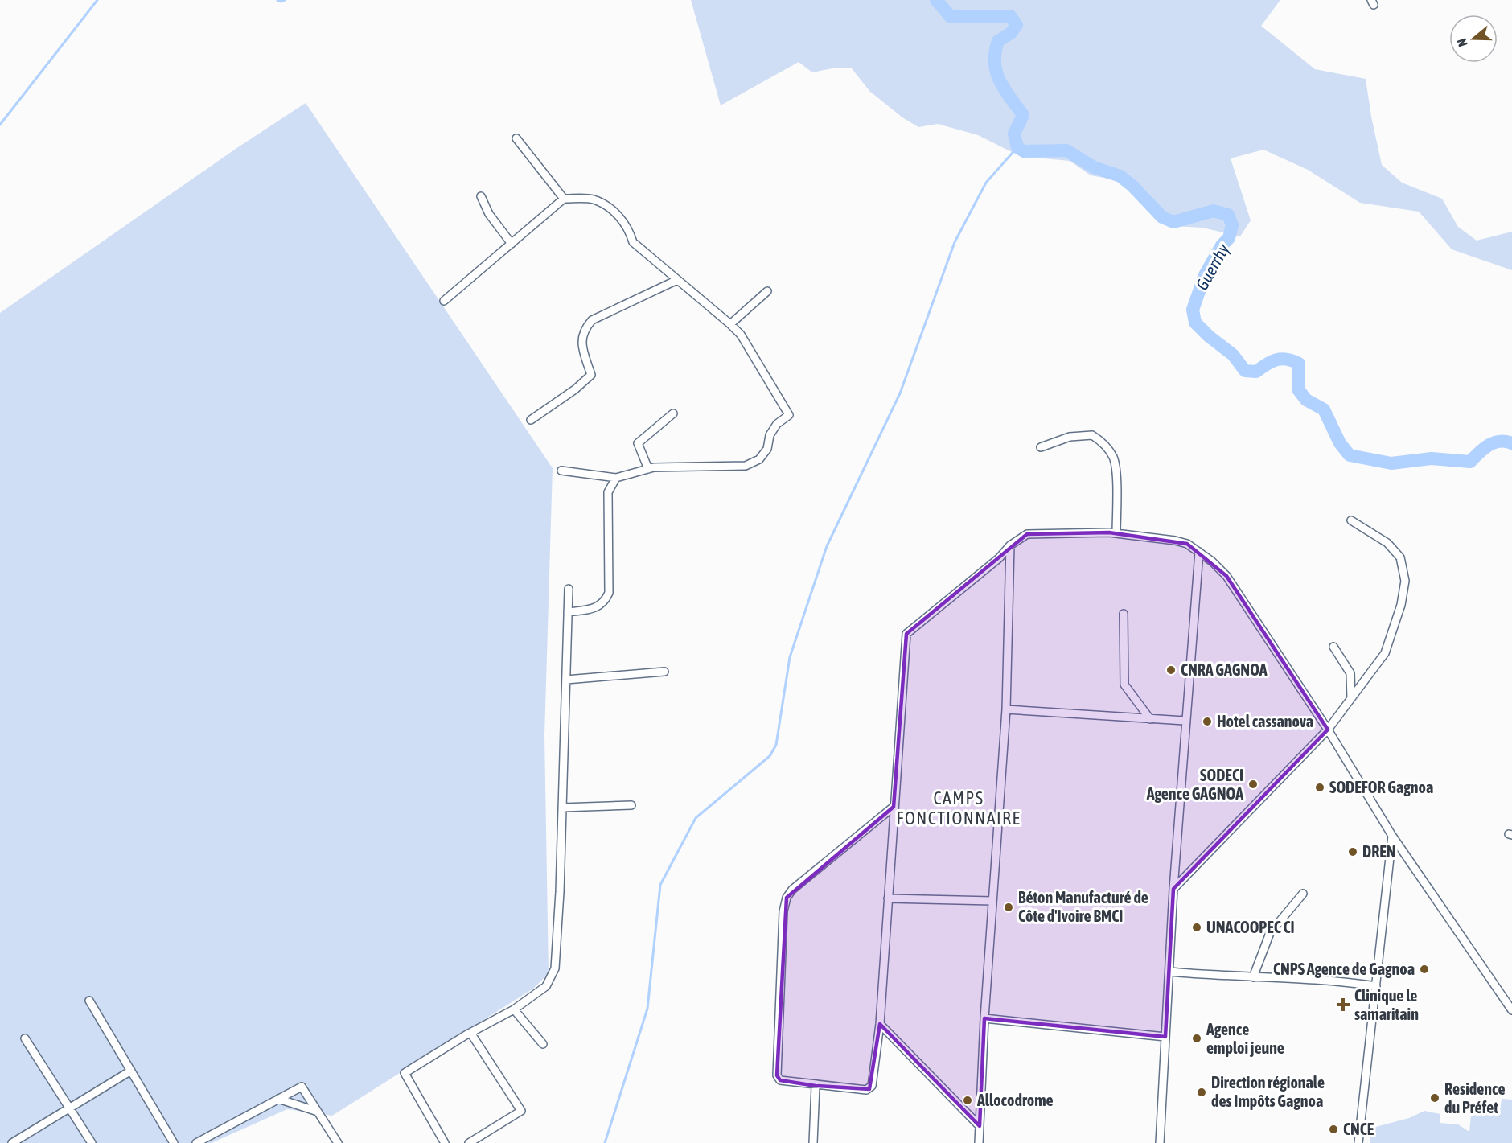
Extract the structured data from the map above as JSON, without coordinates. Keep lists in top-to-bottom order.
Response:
{
  "districts": ["CAMPS FONCTIONNAIRE"],
  "water": ["Guerrhy"],
  "places": {
    "other": [
      "CNRA GAGNOA",
      "Hotel cassanova",
      "SODECI Agence GAGNOA",
      "SODEFOR Gagnoa",
      "DREN",
      "Béton Manufacturé de Côte d'Ivoire BMCI",
      "UNACOOPEC CI",
      "CNPS Agence de Gagnoa",
      "Agence emploi jeune",
      "Direction régionale des Impôts Gagnoa",
      "Residence du Préfet",
      "Allocodrome",
      "CNCE"
    ],
    "health": ["Clinique le samaritain"]
  },
  "north": "left"
}
